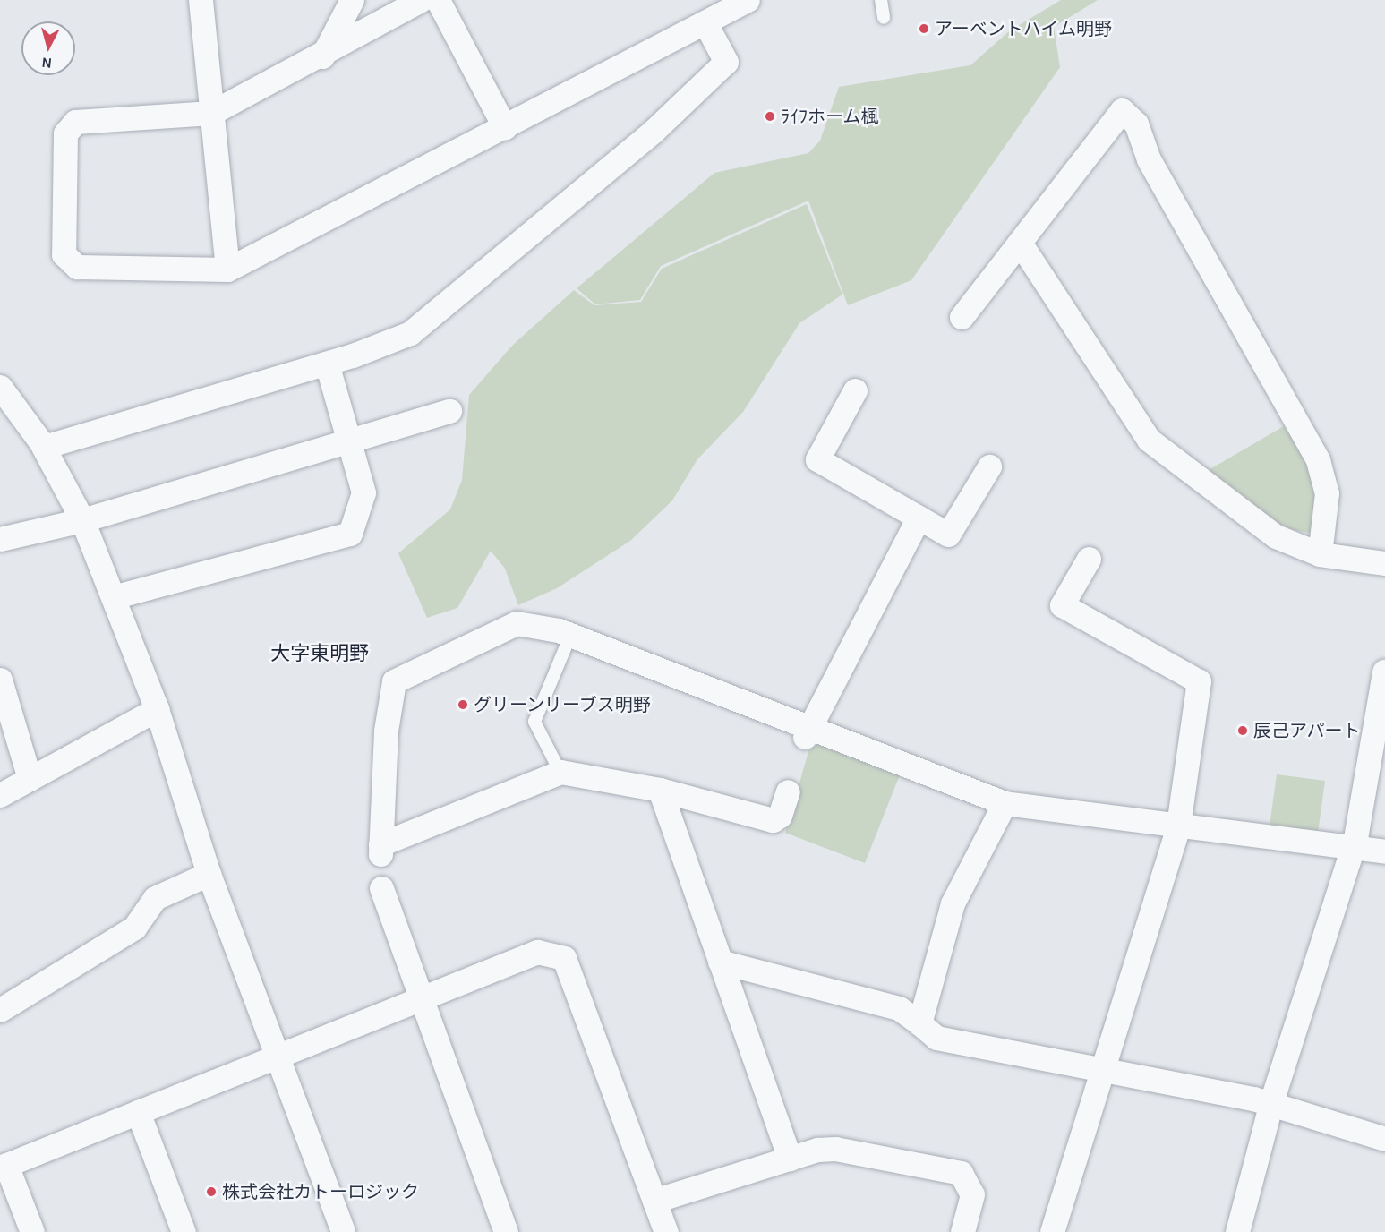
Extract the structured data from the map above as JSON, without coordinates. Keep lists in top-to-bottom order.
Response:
{
  "districts": ["大字東明野"],
  "places": [
    "アーベントハイム明野",
    "ﾗｲﾌホーム楓",
    "グリーンリーブス明野",
    "辰己アパート",
    "株式会社カトーロジック"
  ],
  "north": "bottom"
}
